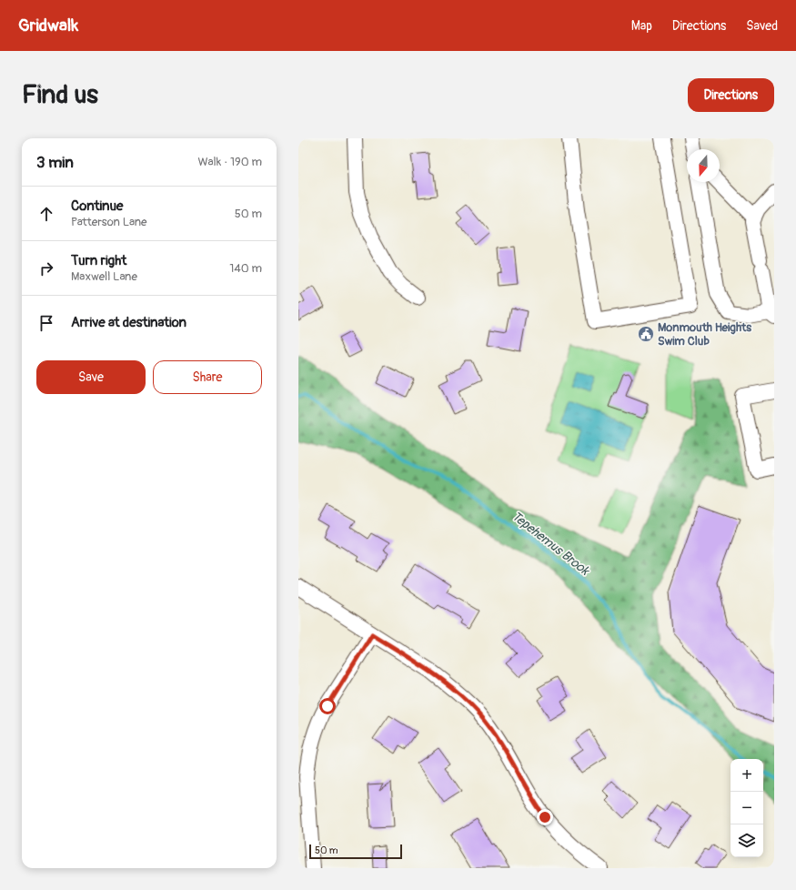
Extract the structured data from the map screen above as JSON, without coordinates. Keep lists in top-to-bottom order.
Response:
{
  "water": ["Tepehemus Brook"],
  "places": {
    "public building": ["Monmouth Heights Swim Club"]
  },
  "scale_bar": "50 m",
  "north": "bottom",
  "page": {
    "header": "Gridwalk",
    "nav": ["Map", "Directions", "Saved"],
    "buttons": [
      "Directions",
      ["Save", "Share"]
    ],
    "title": "Find us",
    "heading": ["3 min", "Walk · 190 m"],
    "list": [
      ["Continue", "Patterson Lane", "50 m"],
      ["Turn right", "Maxwell Lane", "140 m"],
      "Arrive at destination"
    ],
    "map_buttons": ["+", "−"],
    "scale": "50 m"
  }
}
